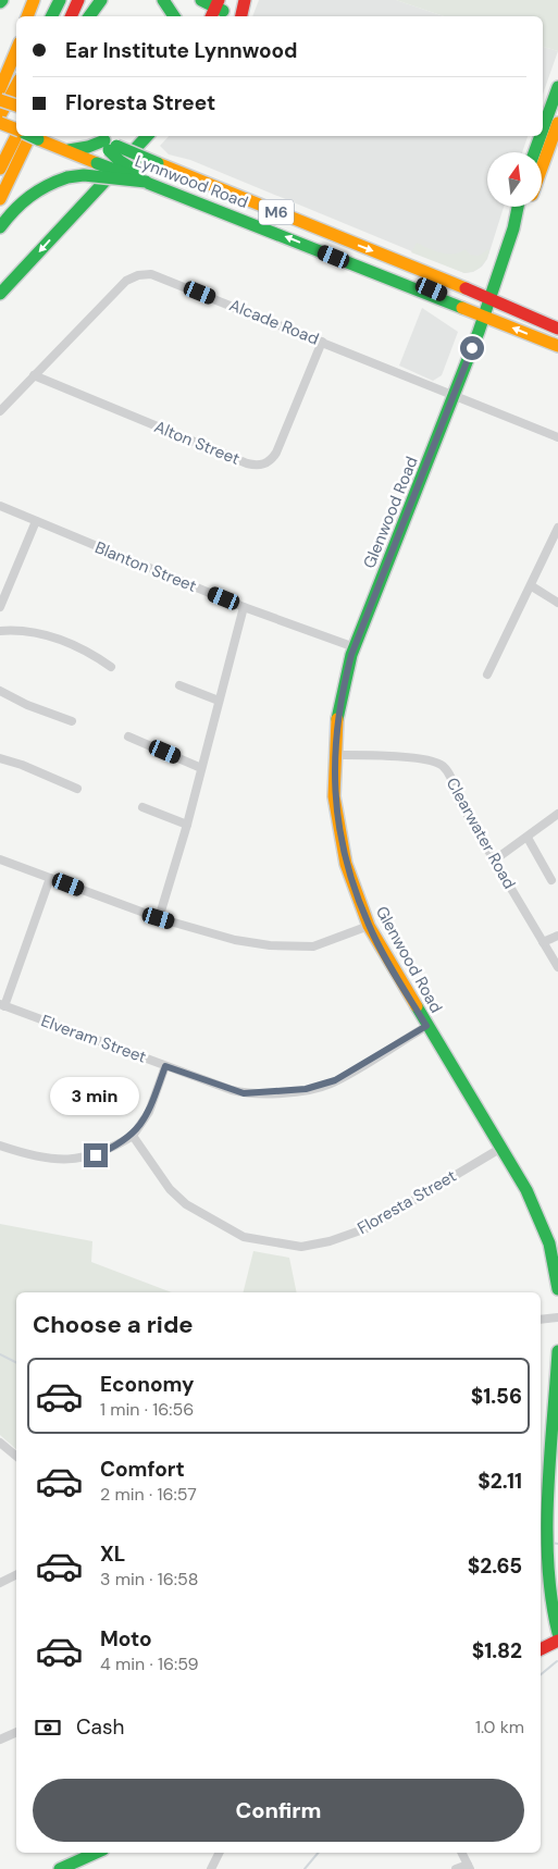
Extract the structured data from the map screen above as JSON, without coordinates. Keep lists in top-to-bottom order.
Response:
{
  "streets": {
    "main road": ["Lynnwood Road", "M6", "Glenwood Road"],
    "street": [
      "Alcade Road",
      "Alton Street",
      "Blanton Street",
      "Clearwater Road",
      "Elveram Street",
      "Floresta Street"
    ]
  },
  "crossings": [
    ["Lynnwood Road", "Glenwood Road"],
    ["Alcade Road", "Alton Street"],
    ["Alcade Road", "Glenwood Road"],
    ["Glenwood Road", "Blanton Street"],
    ["Glenwood Road", "Clearwater Road"],
    ["Glenwood Road", "Elveram Street"],
    ["Glenwood Road", "Floresta Street"]
  ],
  "north": "top",
  "page": {
    "banner": ["Ear Institute Lynnwood", "Floresta Street"],
    "bubble": "3 min",
    "heading": "Choose a ride",
    "list": [
      {
        "name": "Economy",
        "note": "1 min · 16:56",
        "value": "$1.56"
      },
      {
        "name": "Comfort",
        "note": "2 min · 16:57",
        "value": "$2.11"
      },
      {
        "name": "XL",
        "note": "3 min · 16:58",
        "value": "$2.65"
      },
      {
        "name": "Moto",
        "note": "4 min · 16:59",
        "value": "$1.82"
      }
    ],
    "pay": ["Cash", "1.0 km"],
    "buttons": "Confirm"
  }
}
